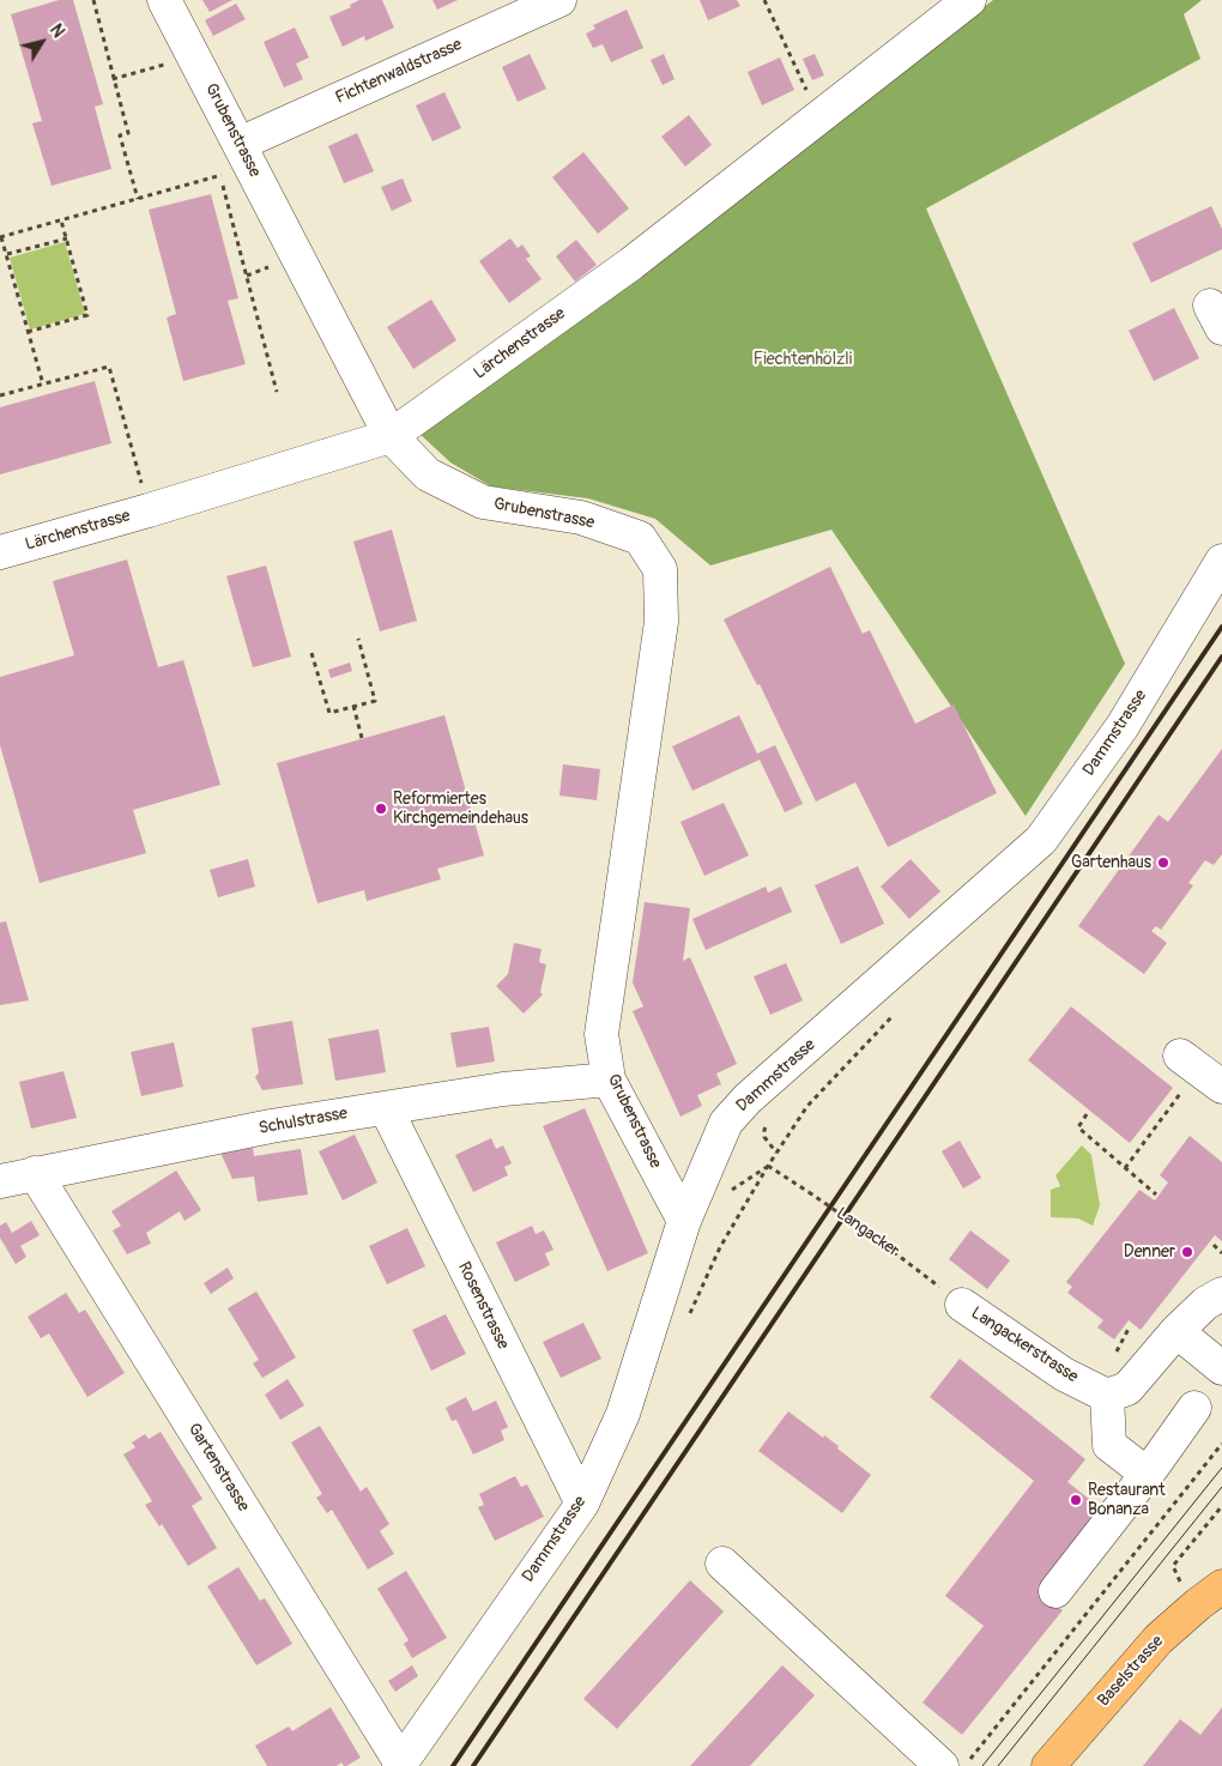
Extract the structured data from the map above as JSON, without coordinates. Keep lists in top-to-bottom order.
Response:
{
  "streets": {
    "main road": ["Baselstrasse"],
    "street": [
      "Fichtenwaldstrasse",
      "Grubenstrasse",
      "Lärchenstrasse",
      "Dammstrasse",
      "Schulstrasse",
      "Rosenstrasse",
      "Langackerstrasse",
      "Gartenstrasse"
    ],
    "path": ["Langacker"]
  },
  "crossings": [
    ["Fichtenwaldstrasse", "Grubenstrasse"],
    ["Grubenstrasse", "Lärchenstrasse"],
    ["Grubenstrasse", "Dammstrasse"],
    ["Grubenstrasse", "Schulstrasse"],
    ["Dammstrasse", "Rosenstrasse"],
    ["Dammstrasse", "Gartenstrasse"],
    ["Schulstrasse", "Rosenstrasse"],
    ["Schulstrasse", "Gartenstrasse"],
    ["Langacker", "Langackerstrasse"]
  ],
  "parks": ["Fiechtenhölzli"],
  "places": [
    "Reformiertes Kirchgemeindehaus",
    "Gartenhaus",
    "Denner",
    "Restaurant Bonanza"
  ],
  "north": "top right"
}
